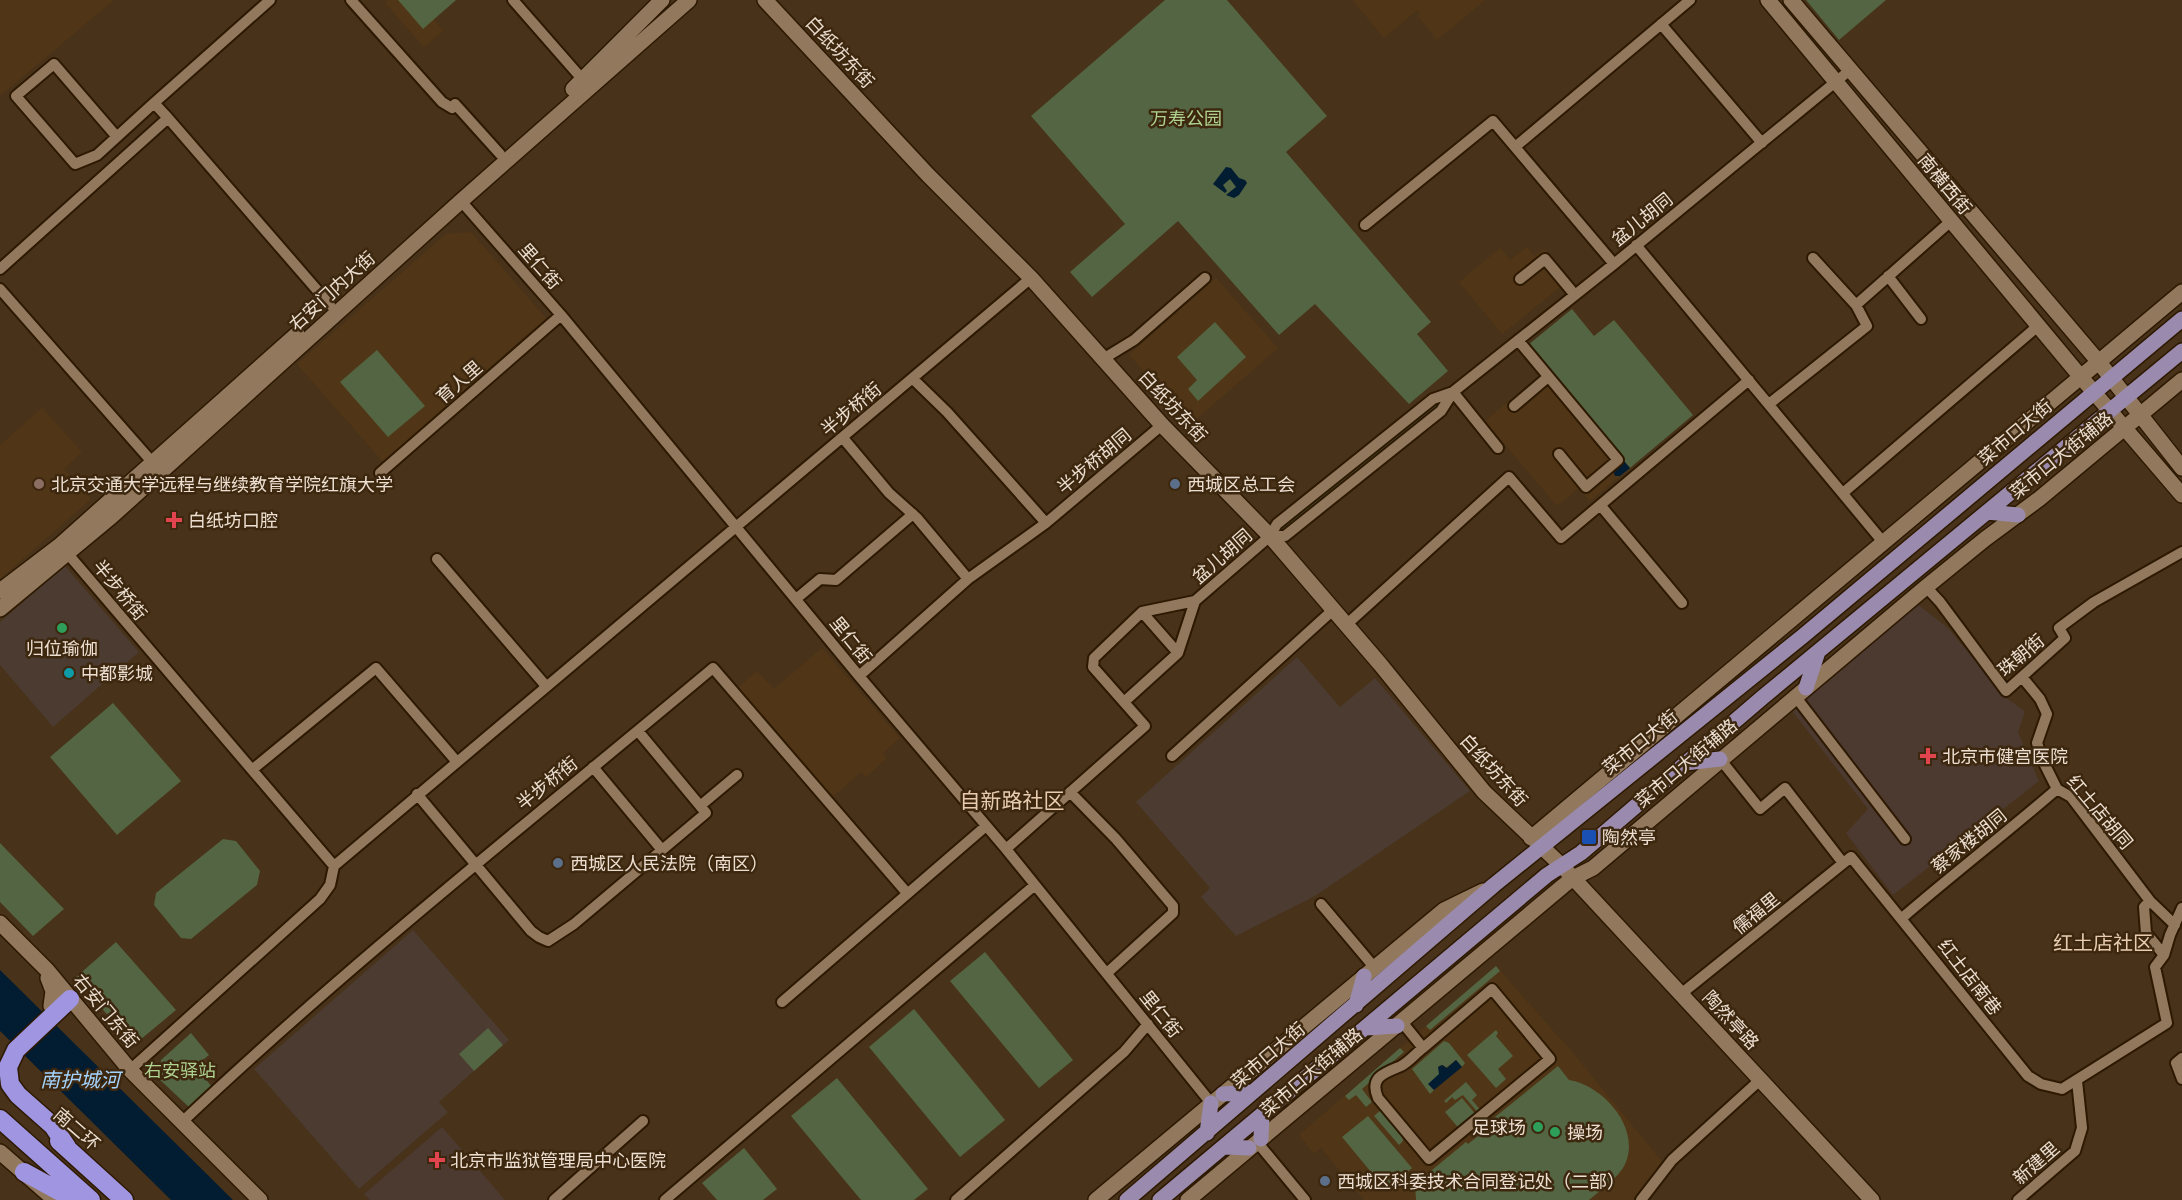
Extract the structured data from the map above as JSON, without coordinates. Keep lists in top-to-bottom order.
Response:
{
  "streets": {
    "highway": ["南二环"],
    "main road": ["菜市口大街"],
    "street": [
      "白纸坊东街",
      "南横西街",
      "盆儿胡同",
      "里仁街",
      "右安门内大街",
      "育人里",
      "半步桥街",
      "菜市口大街辅路",
      "半步桥胡同",
      "珠朝街",
      "红土店胡同",
      "蔡家楼胡同",
      "儒福里",
      "红土店南巷",
      "右安门东街",
      "陶然亭路",
      "新建里"
    ]
  },
  "crossings": [
    ["白纸坊东街", "盆儿胡同"],
    ["白纸坊东街", "半步桥街"],
    ["白纸坊东街", "菜市口大街"],
    ["白纸坊东街", "半步桥胡同"],
    ["白纸坊东街", "陶然亭路"],
    ["南横西街", "盆儿胡同"],
    ["南横西街", "菜市口大街"],
    ["南横西街", "菜市口大街辅路"],
    ["里仁街", "右安门内大街"],
    ["里仁街", "育人里"],
    ["里仁街", "半步桥街"],
    ["里仁街", "半步桥胡同"],
    ["右安门内大街", "半步桥街"],
    ["半步桥街", "右安门东街"],
    ["菜市口大街辅路", "珠朝街"],
    ["菜市口大街辅路", "红土店南巷"],
    ["菜市口大街辅路", "陶然亭路"],
    ["珠朝街", "红土店胡同"],
    ["红土店胡同", "蔡家楼胡同"],
    ["蔡家楼胡同", "红土店南巷"],
    ["儒福里", "红土店南巷"],
    ["儒福里", "陶然亭路"],
    ["红土店南巷", "新建里"]
  ],
  "districts": ["自新路社区", "红土店社区"],
  "water": ["南护城河"],
  "parks": ["万寿公园", "右安驿站"],
  "places": {
    "other": [
      "北京交通大学远程与继续教育学院红旗大学",
      "西城区总工会",
      "归位瑜伽",
      "中都影城",
      "西城区人民法院（南区）",
      "足球场",
      "操场",
      "西城区科委技术合同登记处（二部）"
    ],
    "health": ["白纸坊口腔", "北京市健宫医院", "北京市监狱管理局中心医院"],
    "transit": ["陶然亭"]
  }
}
